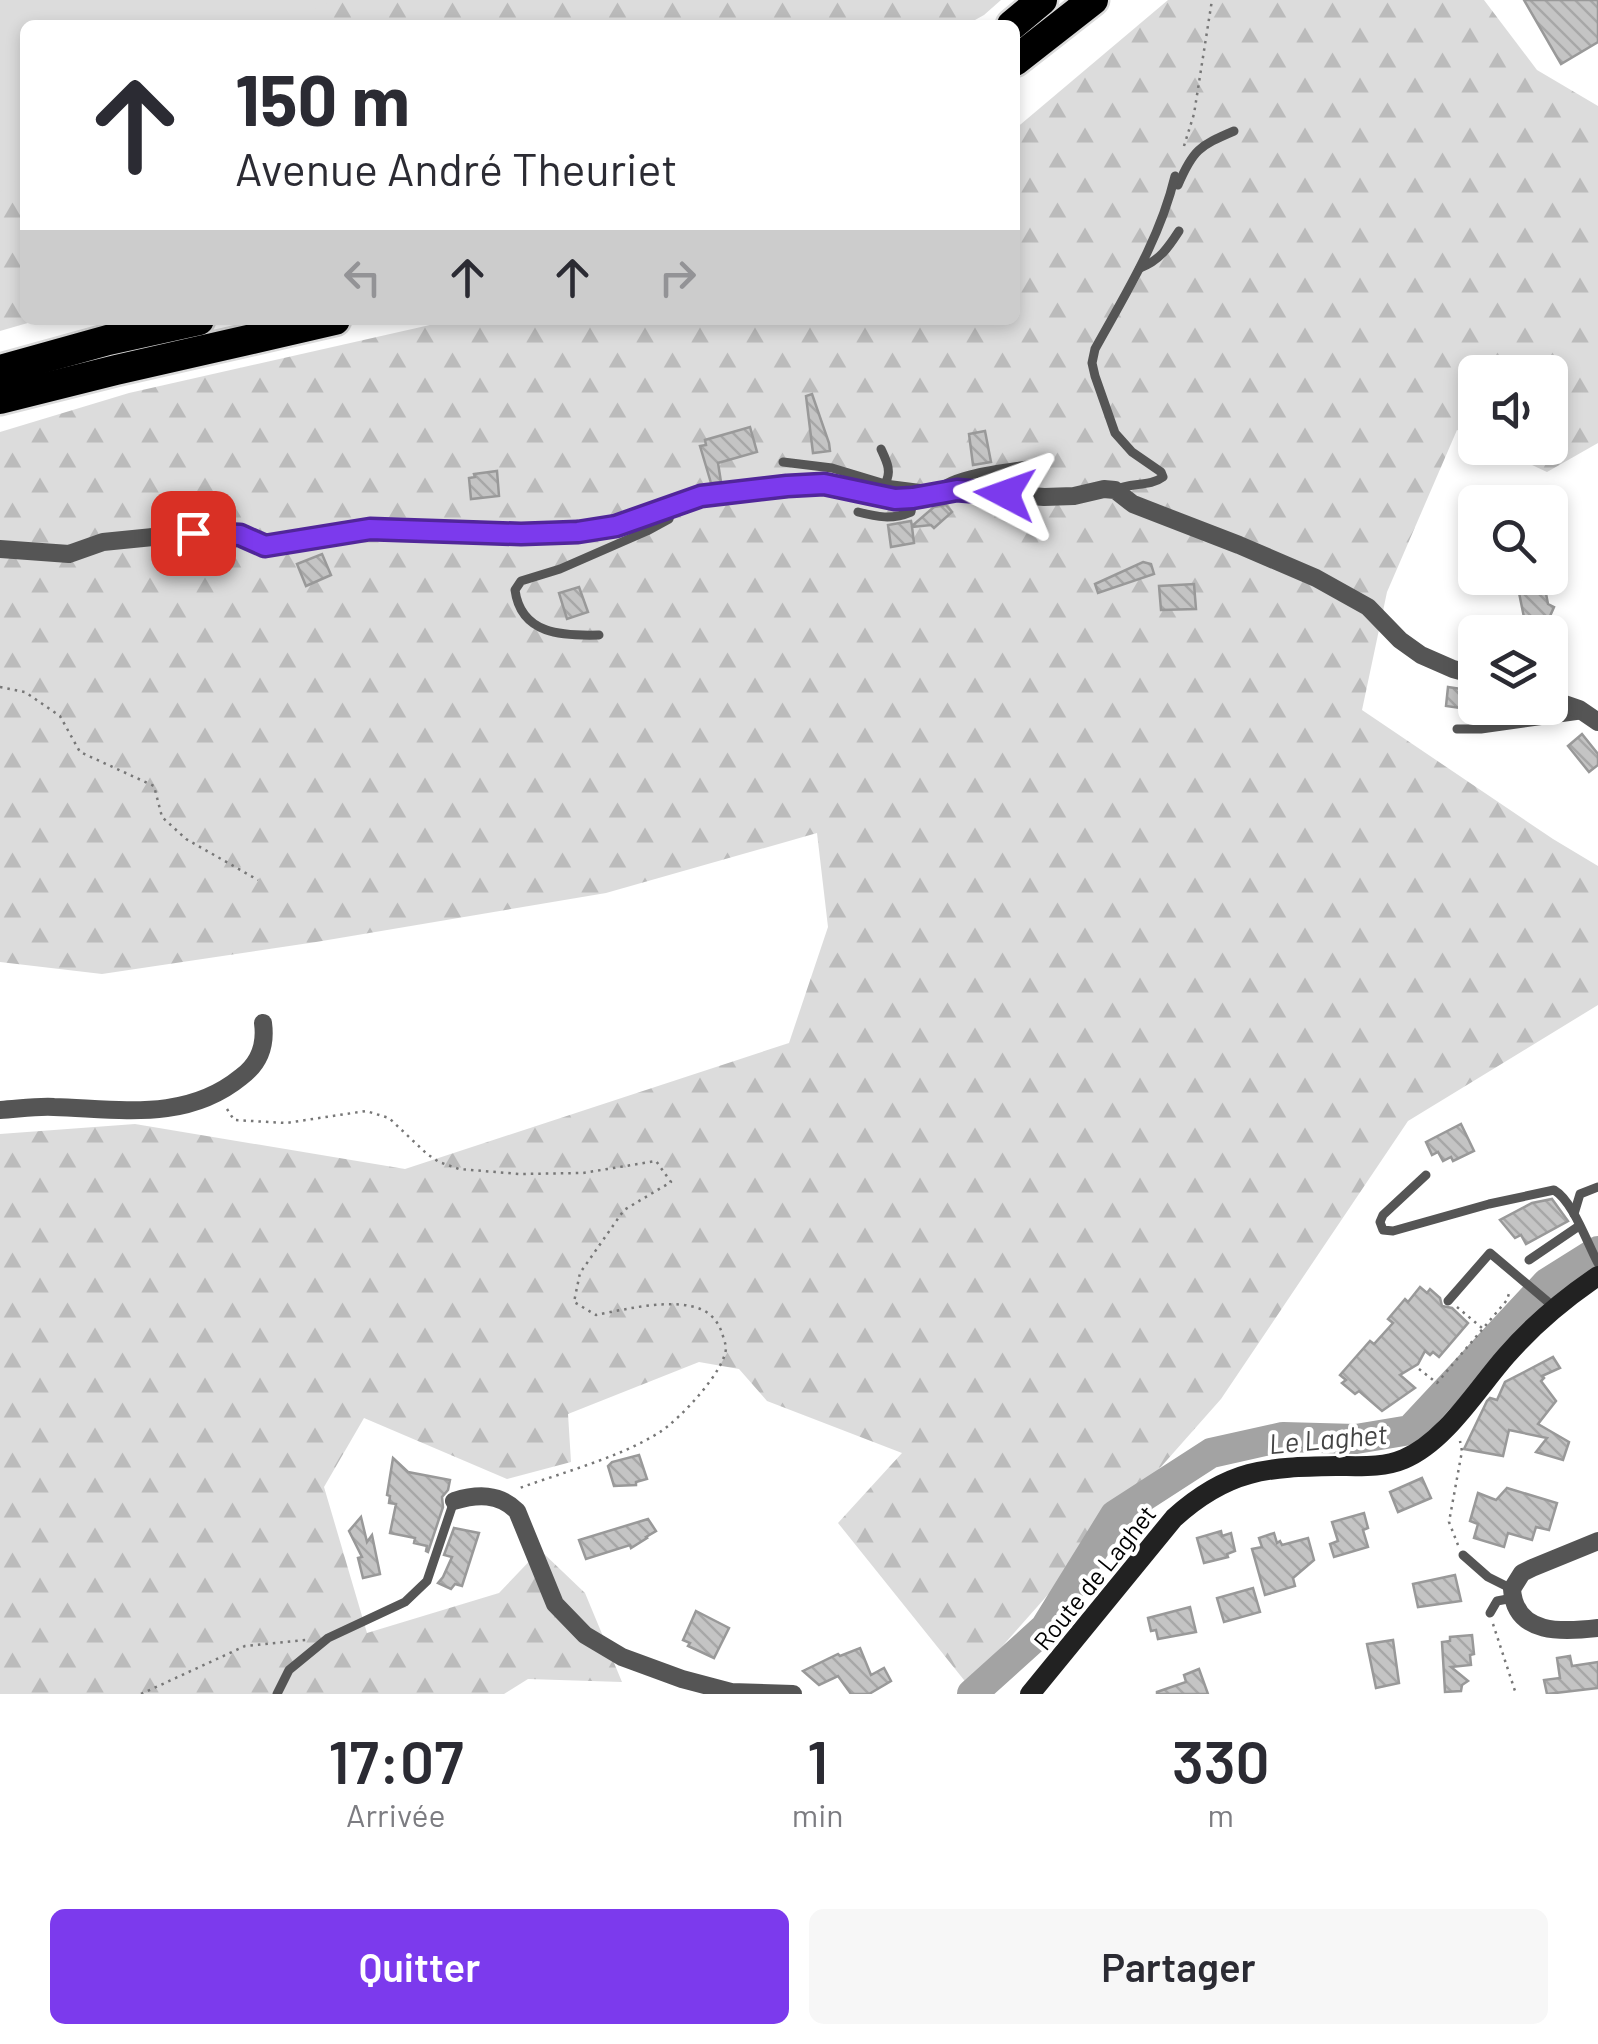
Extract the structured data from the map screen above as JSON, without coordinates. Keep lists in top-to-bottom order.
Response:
{
  "streets": {
    "main road": ["Route de Laghet"]
  },
  "water": ["Le Laghet"],
  "page": {
    "turn": ["150 m", "Avenue André Theuriet"],
    "eta": [
      "17:07",
      "Arrivée",
      "1",
      "min",
      "330",
      "m"
    ],
    "buttons": ["Quitter", "Partager"]
  }
}
